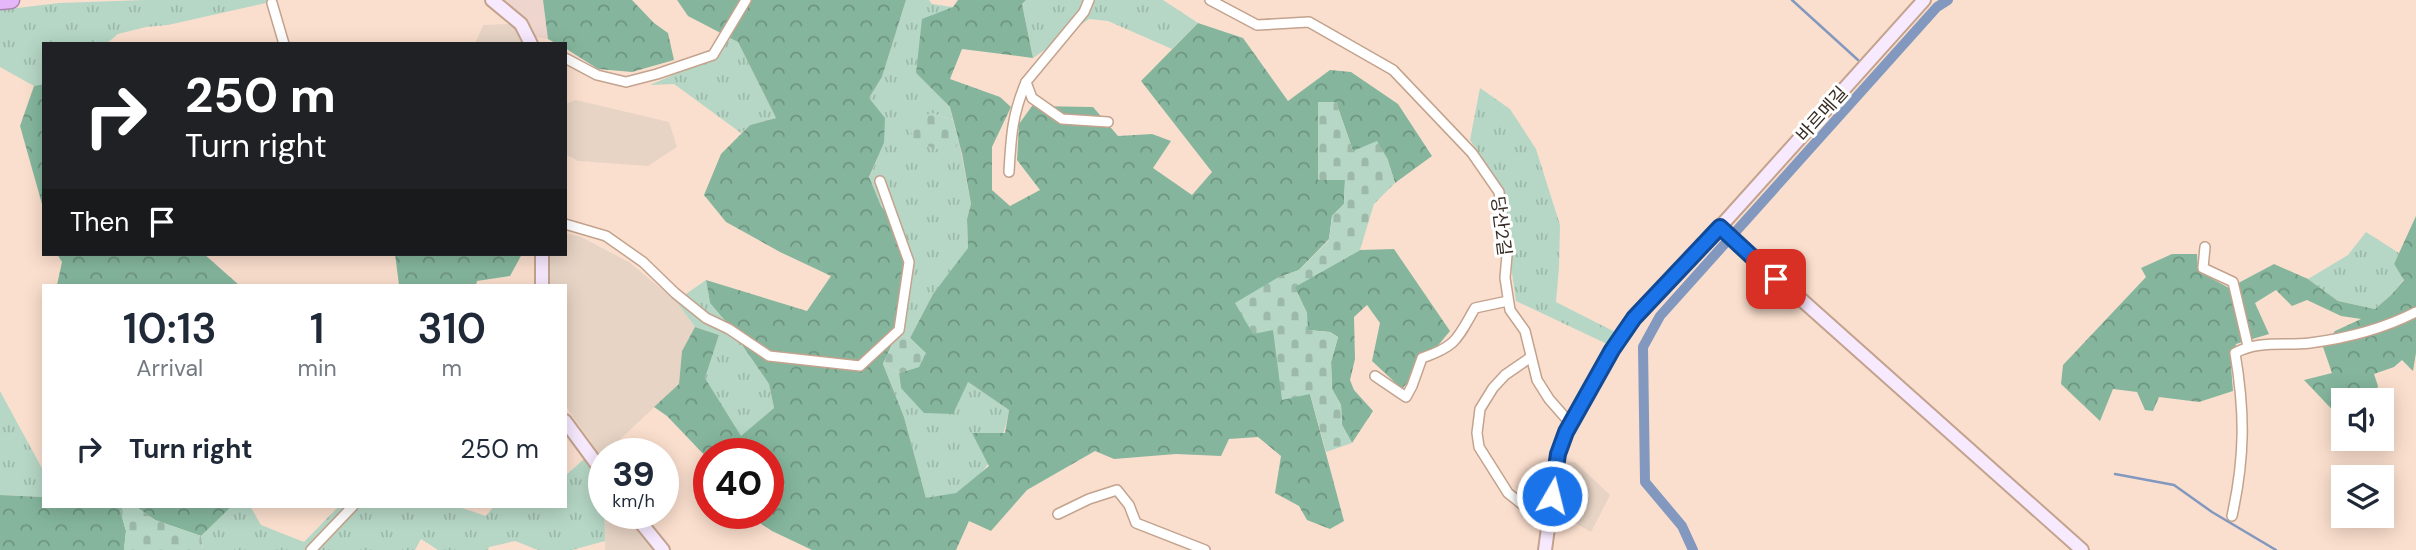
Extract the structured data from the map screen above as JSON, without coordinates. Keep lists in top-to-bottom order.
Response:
{
  "streets": {
    "street": ["바르메길", "당산2길"]
  },
  "crossings": [
    ["바르메길", "당산2길"]
  ],
  "page": {
    "turn": ["250 m", "Turn right"],
    "then": "Then",
    "eta": [
      "10:13",
      "Arrival",
      "1",
      "min",
      "310",
      "m"
    ],
    "list": [
      {
        "name": "Turn right",
        "value": "250 m"
      }
    ],
    "speed": "39 km/h",
    "limit": "40"
  }
}
